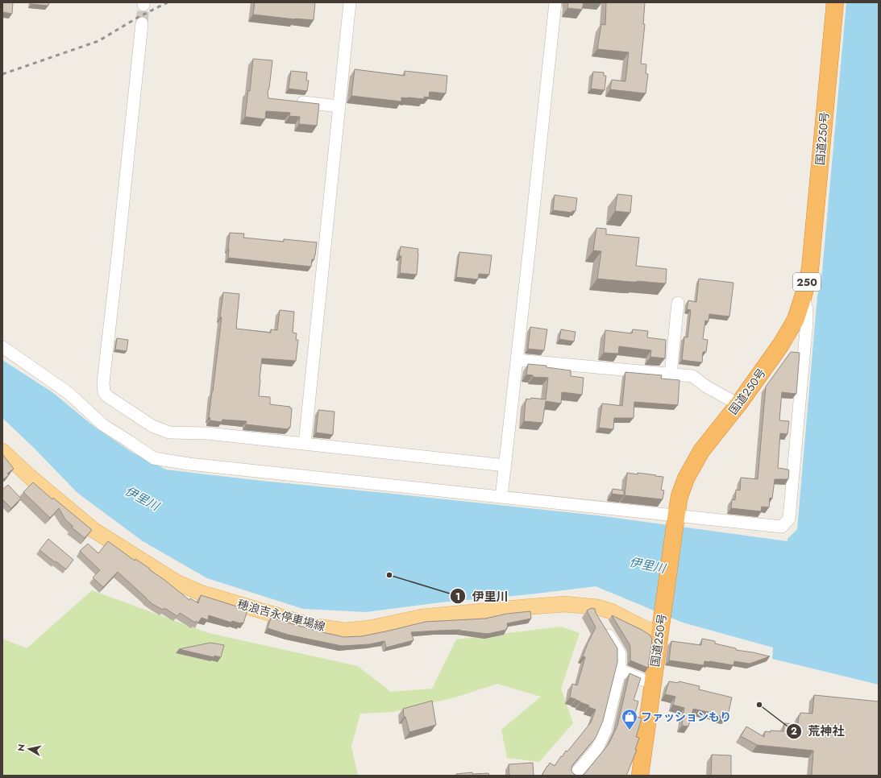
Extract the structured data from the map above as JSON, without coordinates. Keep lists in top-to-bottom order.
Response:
{
  "streets": {
    "highway": ["国道250号", "250"],
    "main road": ["穂浪吉永停車場線"]
  },
  "crossings": [
    ["国道250号", "穂浪吉永停車場線"]
  ],
  "water": ["伊里川"],
  "places": {
    "other": ["伊里川", "荒神社"],
    "shop": ["ファッションもり"]
  },
  "north": "left"
}
